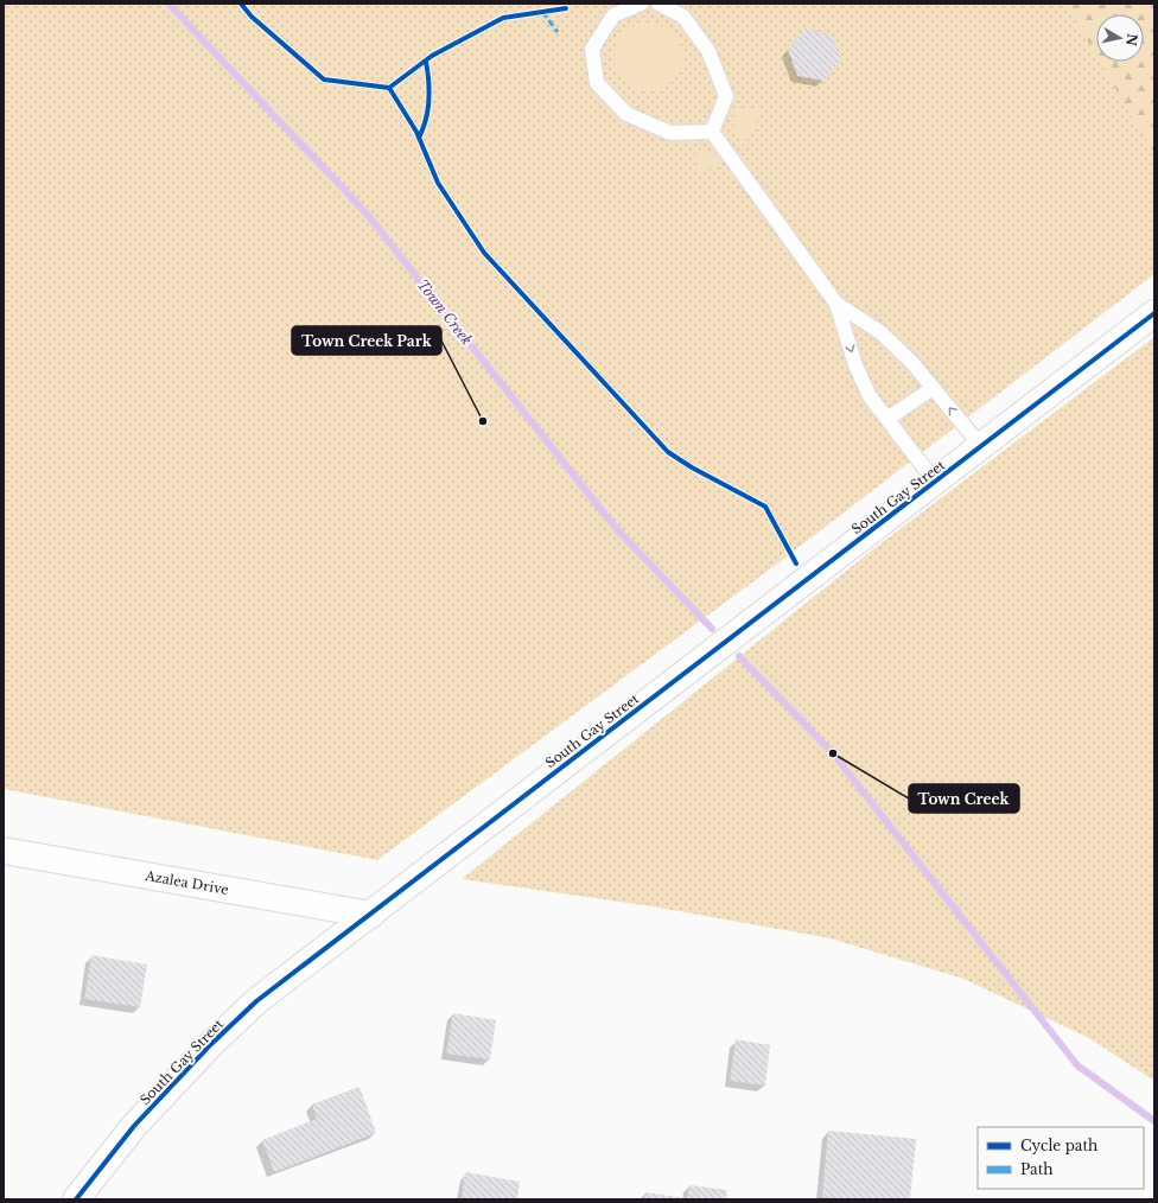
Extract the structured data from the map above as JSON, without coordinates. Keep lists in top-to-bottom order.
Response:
{
  "streets": {
    "street": ["South Gay Street", "Azalea Drive"]
  },
  "crossings": [
    ["South Gay Street", "Azalea Drive"]
  ],
  "water": ["Town Creek"],
  "places": ["Town Creek Park", "Town Creek"],
  "legend": ["Cycle path", "Path"],
  "north": "right"
}
